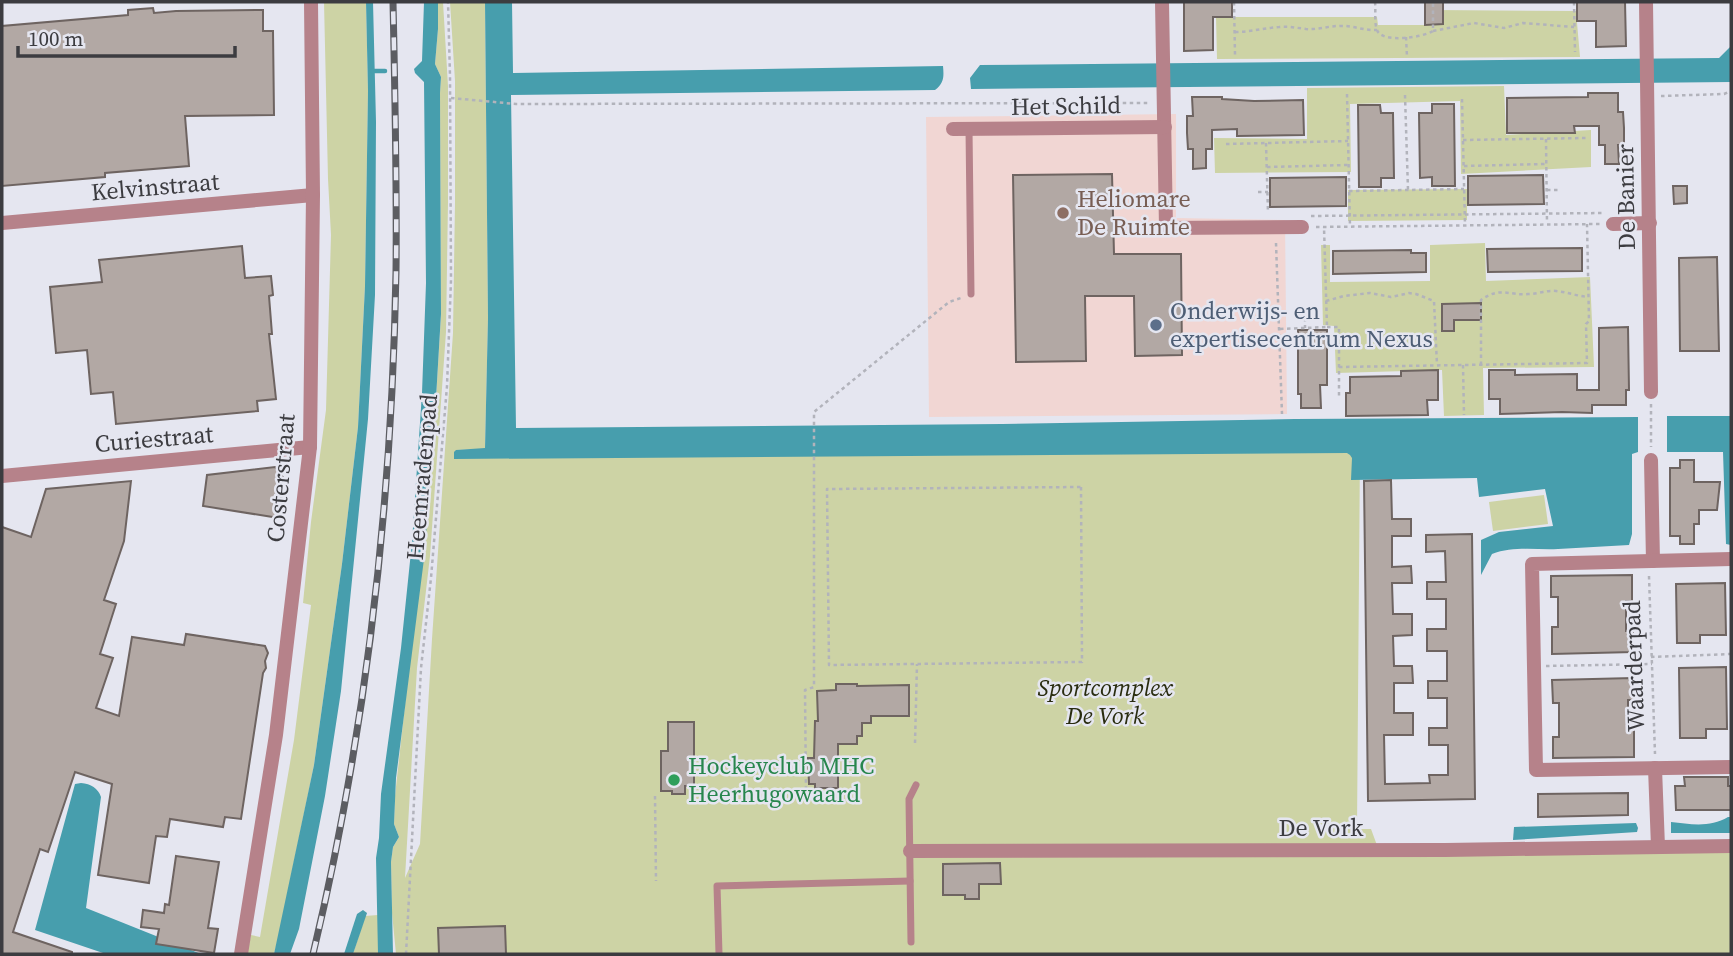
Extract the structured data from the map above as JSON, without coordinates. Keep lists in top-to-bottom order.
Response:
{
  "streets": {
    "street": [
      "Het Schild",
      "Kelvinstraat",
      "De Banier",
      "Curiestraat",
      "Costerstraat",
      "De Vork"
    ],
    "path": ["Heemradenpad", "Waarderpad"]
  },
  "crossings": [
    ["Kelvinstraat", "Costerstraat"],
    ["Curiestraat", "Costerstraat"]
  ],
  "parks": ["Sportcomplex De Vork"],
  "places": ["Heliomare De Ruimte", "Onderwijs- en expertisecentrum Nexus", "Hockeyclub MHC Heerhugowaard"],
  "scale_bar": "100 m"
}
